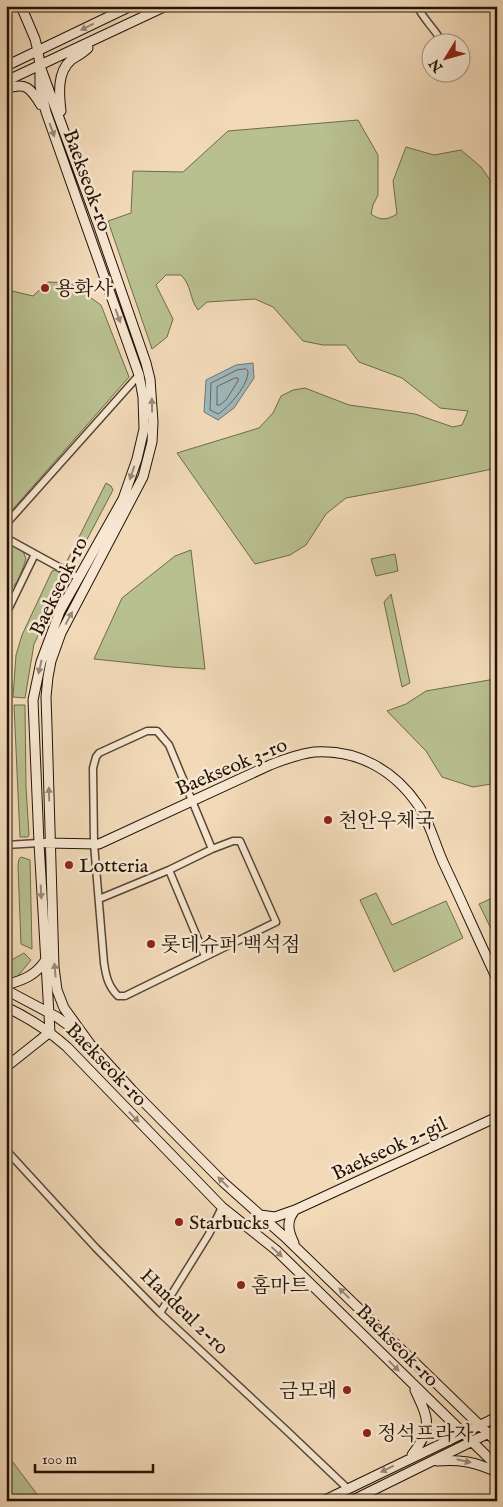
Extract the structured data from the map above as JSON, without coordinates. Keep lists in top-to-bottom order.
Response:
{
  "streets": {
    "main road": ["Baekseok-ro", "Baekseok 3-ro", "Baekseok 2-gil"],
    "street": ["Handeul 2-ro"]
  },
  "crossings": [
    ["Baekseok-ro", "Baekseok 3-ro"],
    ["Baekseok-ro", "Baekseok 2-gil"]
  ],
  "places": [
    "용화사",
    "천안우체국",
    "Lotteria",
    "롯데슈퍼 백석점",
    "Starbucks",
    "홈마트",
    "금모래",
    "정석프라자"
  ],
  "scale_bar": "100 m",
  "north": "bottom left"
}
